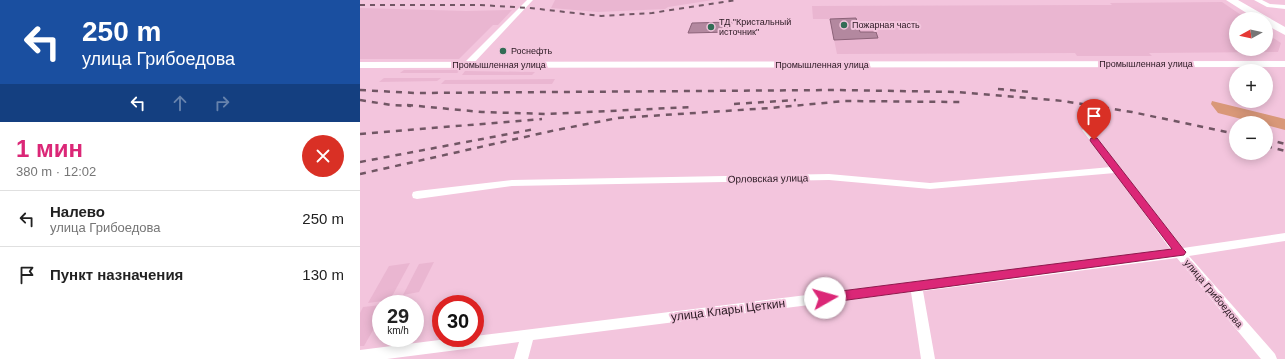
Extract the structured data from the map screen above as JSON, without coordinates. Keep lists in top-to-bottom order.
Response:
{
  "streets": {
    "street": [
      "Промышленная улица",
      "Орловская улица",
      "улица Грибоедова",
      "улица Клары Цеткин"
    ]
  },
  "crossings": [
    ["Орловская улица", "улица Грибоедова"],
    ["улица Грибоедова", "улица Клары Цеткин"]
  ],
  "places": ["Пожарная часть", "ТД \"Кристальный источник\"", "Роснефть"],
  "north": "left",
  "page": {
    "turn": ["250 m", "улица Грибоедова"],
    "map_buttons": ["+", "−"],
    "heading": ["1 мин", "380 m · 12:02"],
    "list": [
      {
        "name": "Налево",
        "note": "улица Грибоедова",
        "value": "250 m"
      },
      {
        "name": "Пункт назначения",
        "value": "130 m"
      }
    ],
    "speed": "29 km/h",
    "limit": "30"
  }
}
